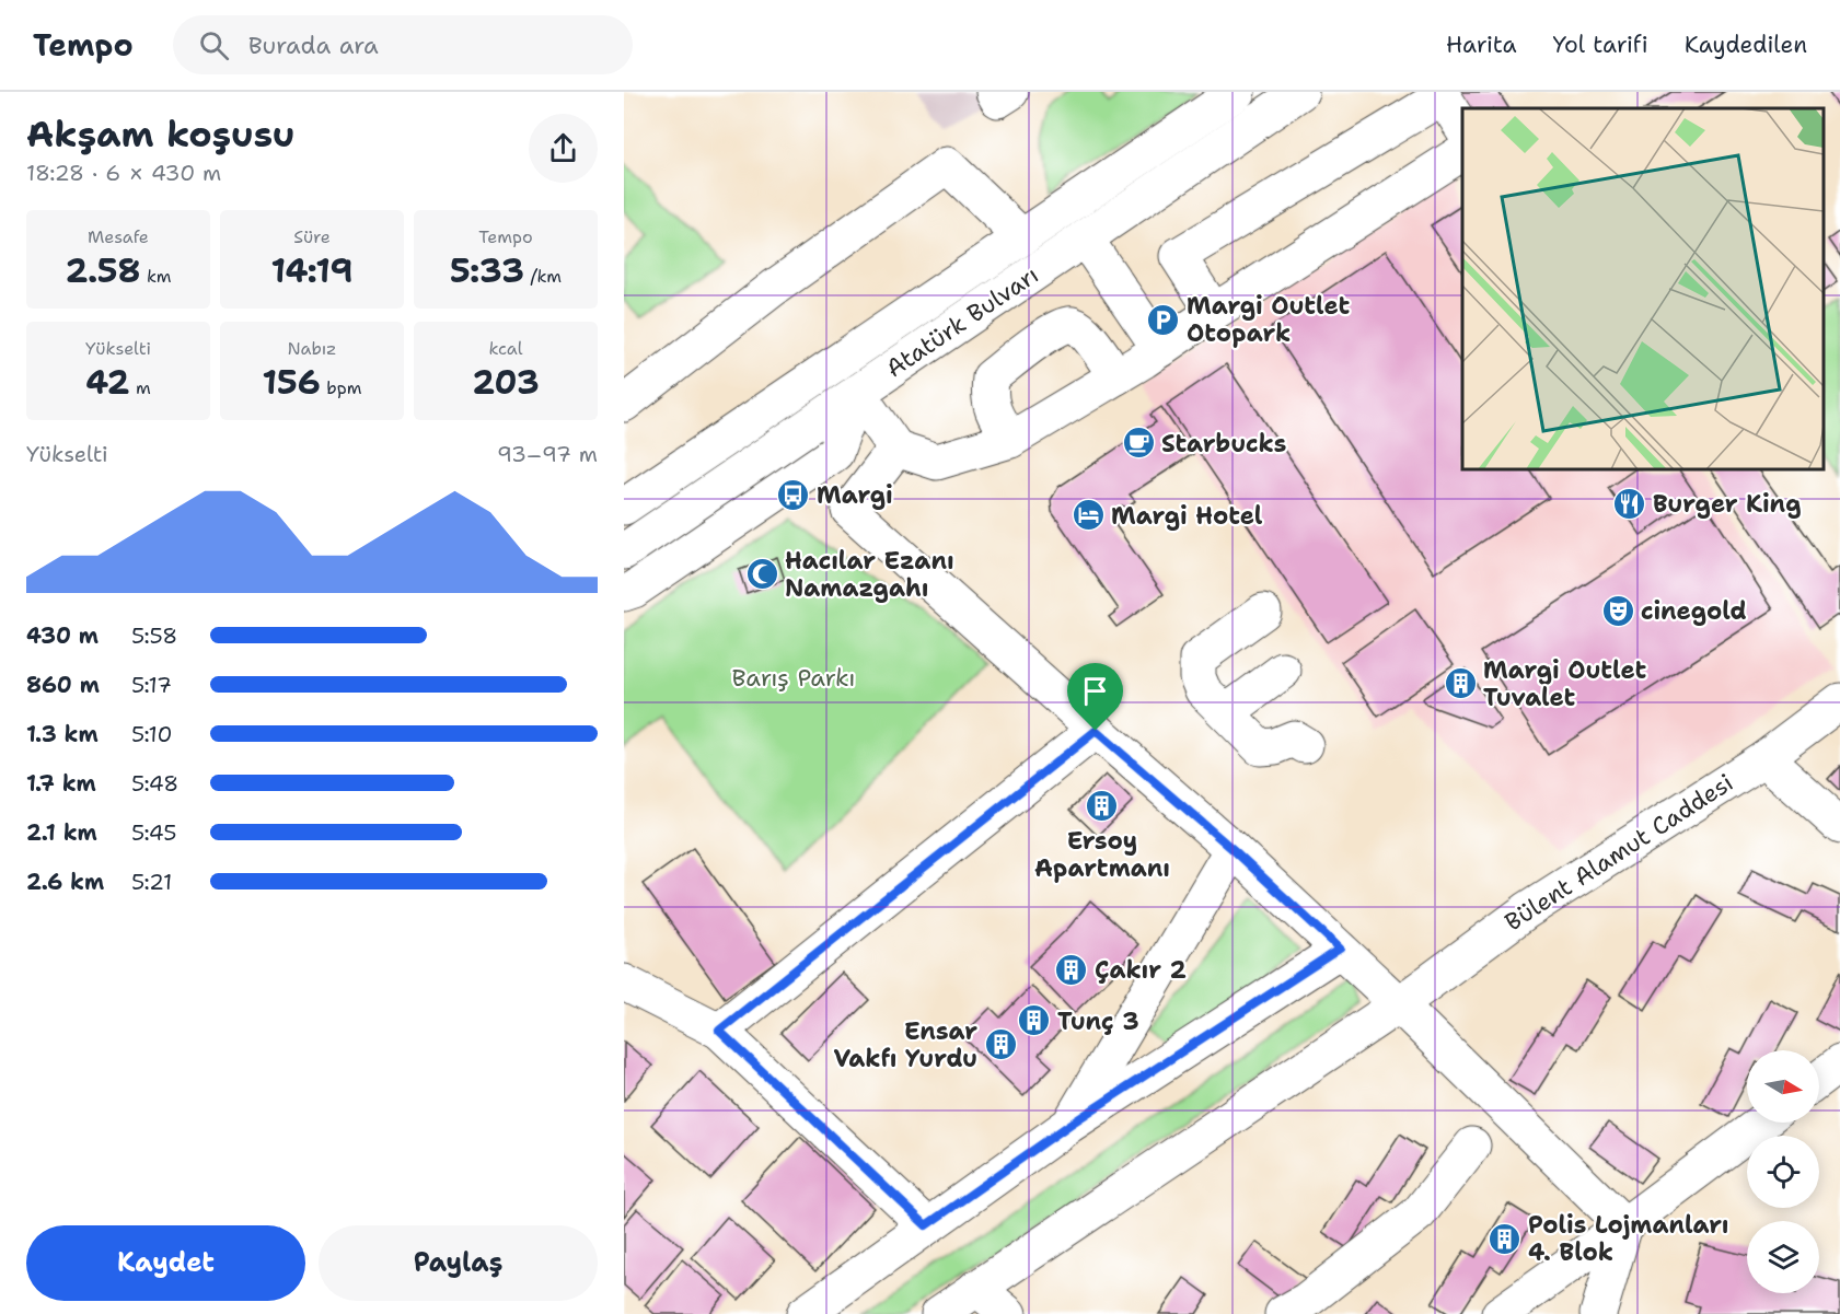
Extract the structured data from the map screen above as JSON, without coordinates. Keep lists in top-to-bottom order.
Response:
{
  "streets": {
    "street": ["Atatürk Bulvarı", "Bülent Alamut Caddesi"]
  },
  "parks": ["Barış Parkı"],
  "places": {
    "parking": ["Margi Outlet Otopark"],
    "cafe": ["Starbucks"],
    "bus stop": ["Margi"],
    "restaurant": ["Burger King"],
    "hotel": ["Margi Hotel"],
    "mosque": ["Hacılar Ezanı Namazgahı"],
    "theatre": ["cinegold"],
    "building": [
      "Margi Outlet Tuvalet",
      "Ersoy Apartmanı",
      "Çakır 2",
      "Tunç 3",
      "Ensar Vakfı Yurdu",
      "Polis Lojmanları 4. Blok"
    ]
  },
  "north": "right",
  "page": {
    "header": "Tempo",
    "search": "Burada ara",
    "nav": ["Harita", "Yol tarifi", "Kaydedilen"],
    "heading": ["Akşam koşusu", "18:28 · 6 × 430 m"],
    "stats": [
      ["Mesafe", "2.58 km"],
      ["Süre", "14:19"],
      ["Tempo", "5:33 /km"],
      ["Yükselti", "42 m"],
      ["Nabız", "156 bpm"],
      ["kcal", "203"]
    ],
    "chart": ["Yükselti", "93–97 m"],
    "list": [
      {
        "name": "430 m",
        "note": "5:58"
      },
      {
        "name": "860 m",
        "note": "5:17"
      },
      {
        "name": "1.3 km",
        "note": "5:10"
      },
      {
        "name": "1.7 km",
        "note": "5:48"
      },
      {
        "name": "2.1 km",
        "note": "5:45"
      },
      {
        "name": "2.6 km",
        "note": "5:21"
      }
    ],
    "buttons": ["Kaydet", "Paylaş"]
  }
}
